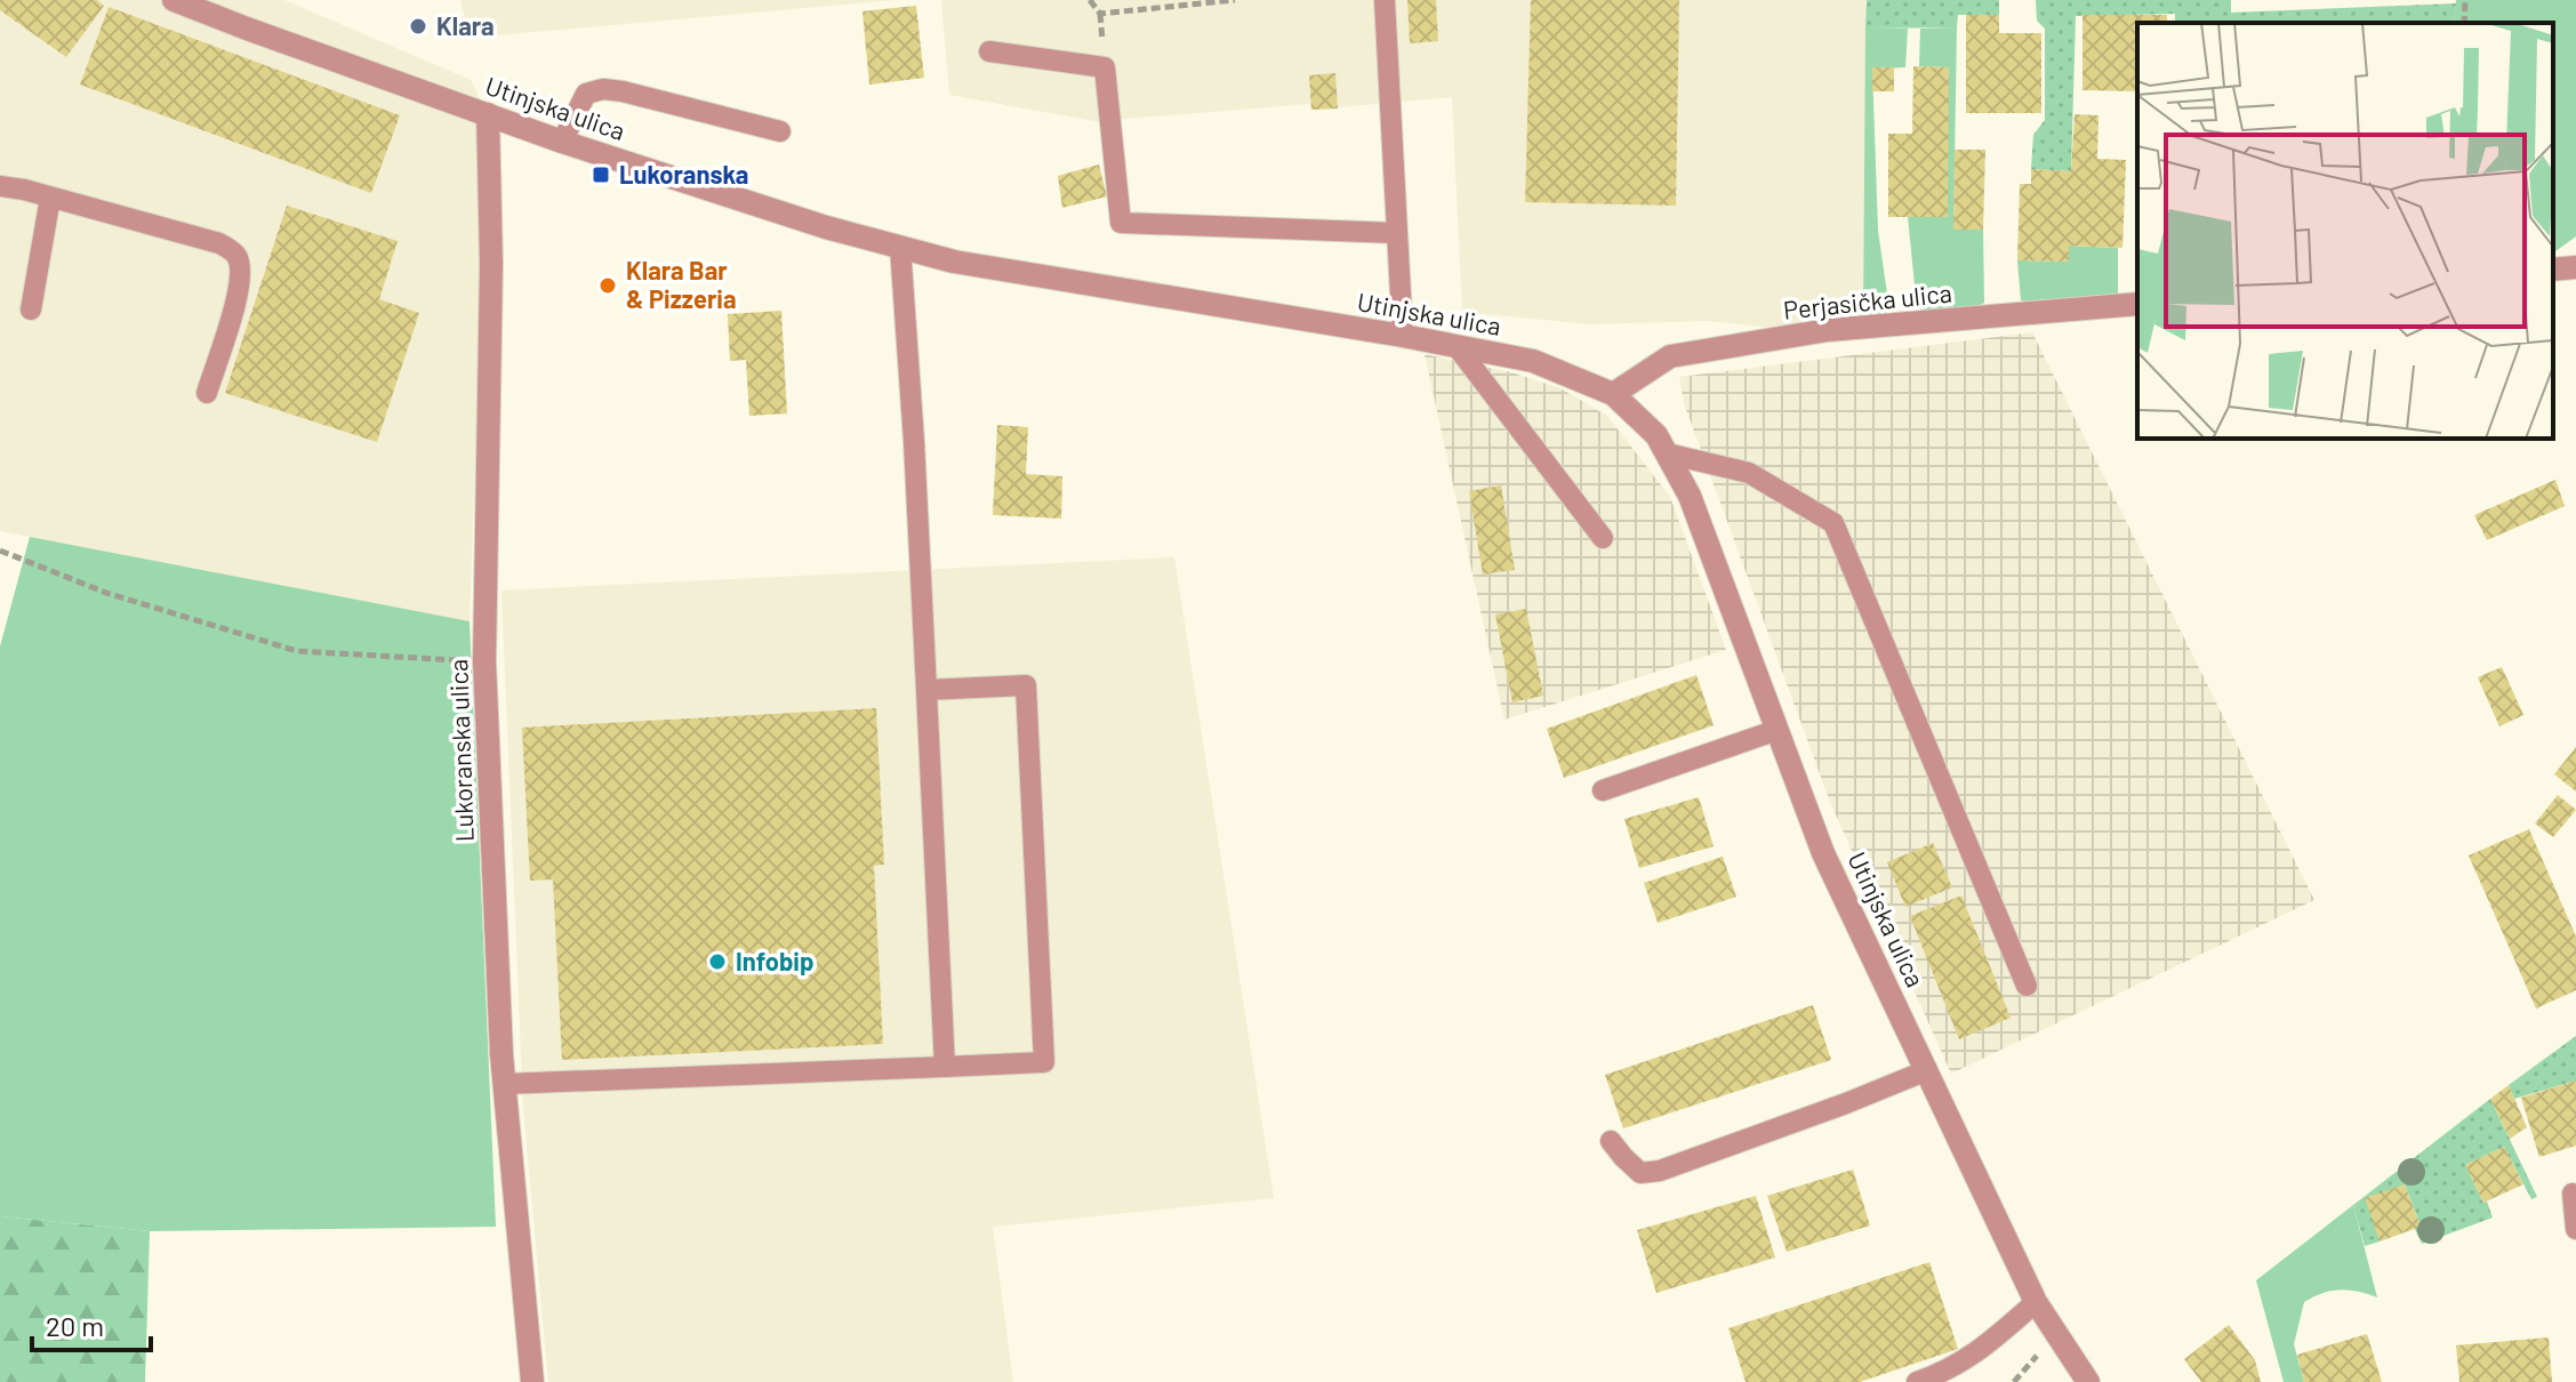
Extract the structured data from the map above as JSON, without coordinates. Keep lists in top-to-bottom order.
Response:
{
  "streets": {
    "street": ["Utinjska ulica", "Perjasička ulica", "Lukoranska ulica"]
  },
  "crossings": [
    ["Utinjska ulica", "Perjasička ulica"],
    ["Utinjska ulica", "Lukoranska ulica"]
  ],
  "places": {
    "other": ["Klara", "Klara Bar & Pizzeria", "Infobip"],
    "transit": ["Lukoranska"]
  },
  "scale_bar": "20 m"
}
